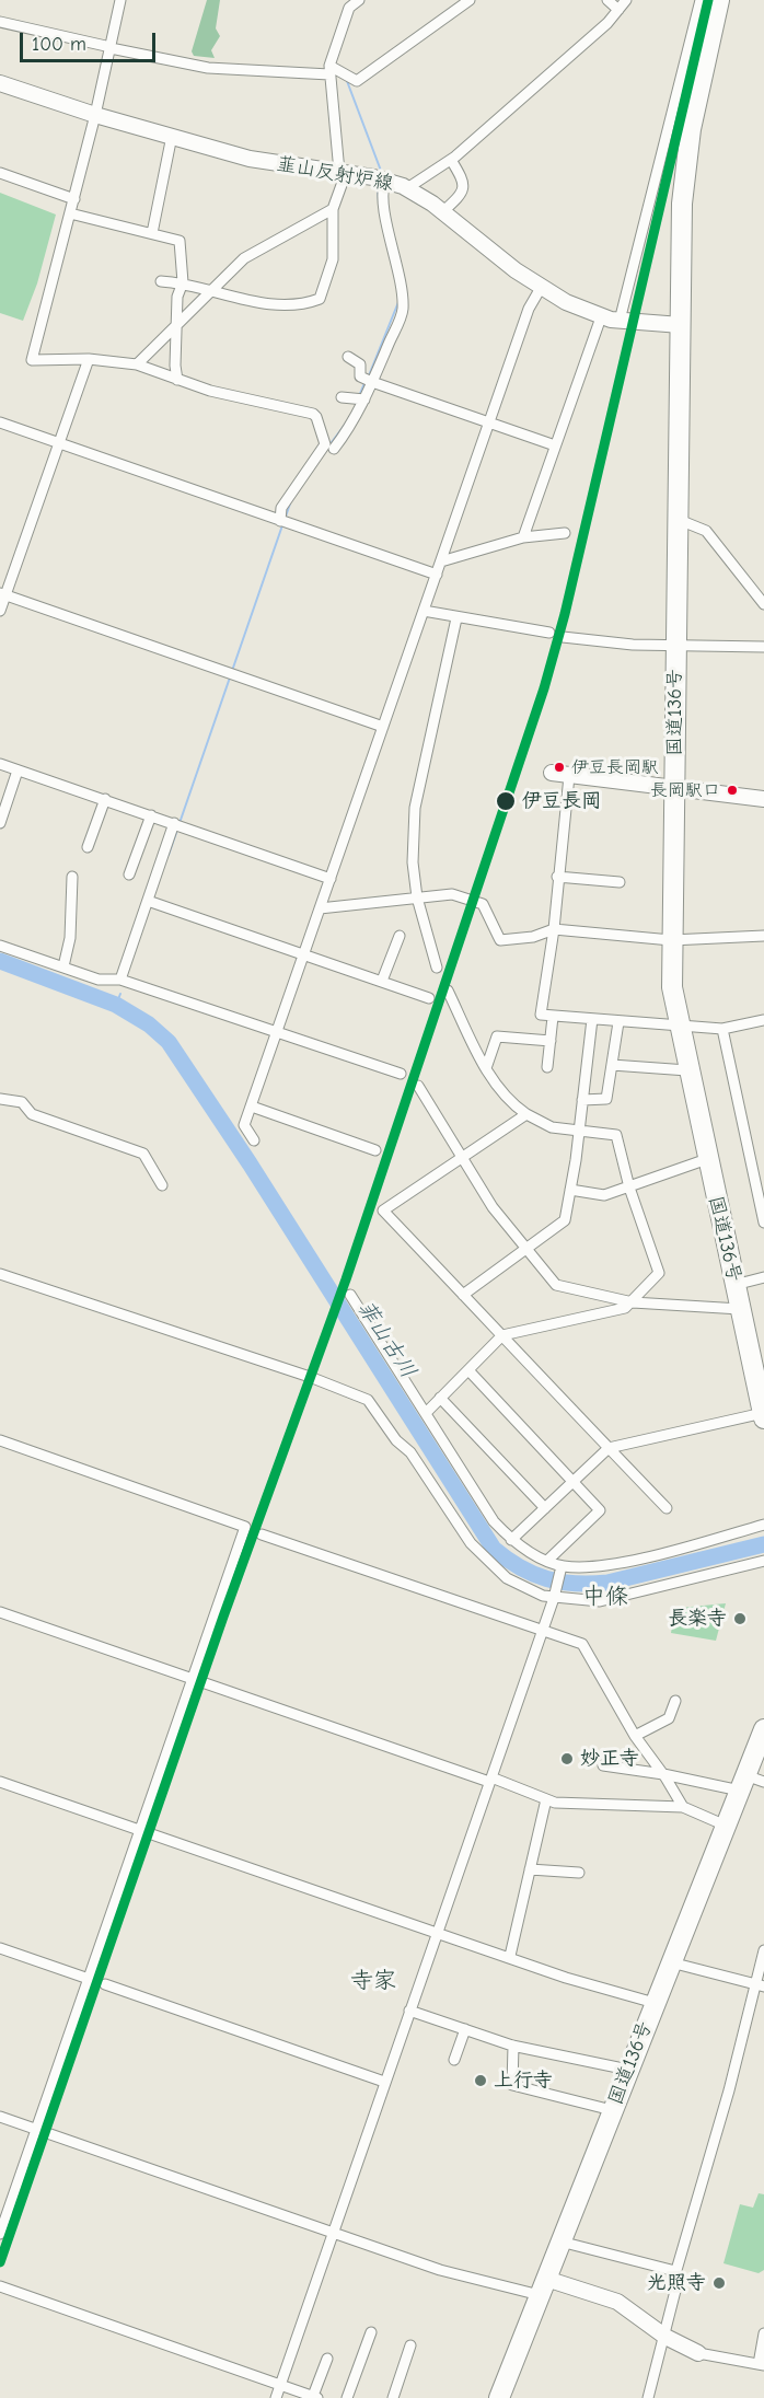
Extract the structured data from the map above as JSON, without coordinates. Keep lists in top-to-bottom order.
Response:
{
  "streets": {
    "highway": ["国道136号"],
    "main road": ["韮山反射炉線"]
  },
  "crossings": [
    ["韮山反射炉線", "国道136号"]
  ],
  "districts": ["中條", "寺家"],
  "water": ["菲山古川"],
  "places": [
    "伊豆長岡駅",
    "長岡駅口",
    "伊豆長岡",
    "長楽寺",
    "妙正寺",
    "上行寺",
    "光照寺"
  ],
  "scale_bar": "100 m"
}
